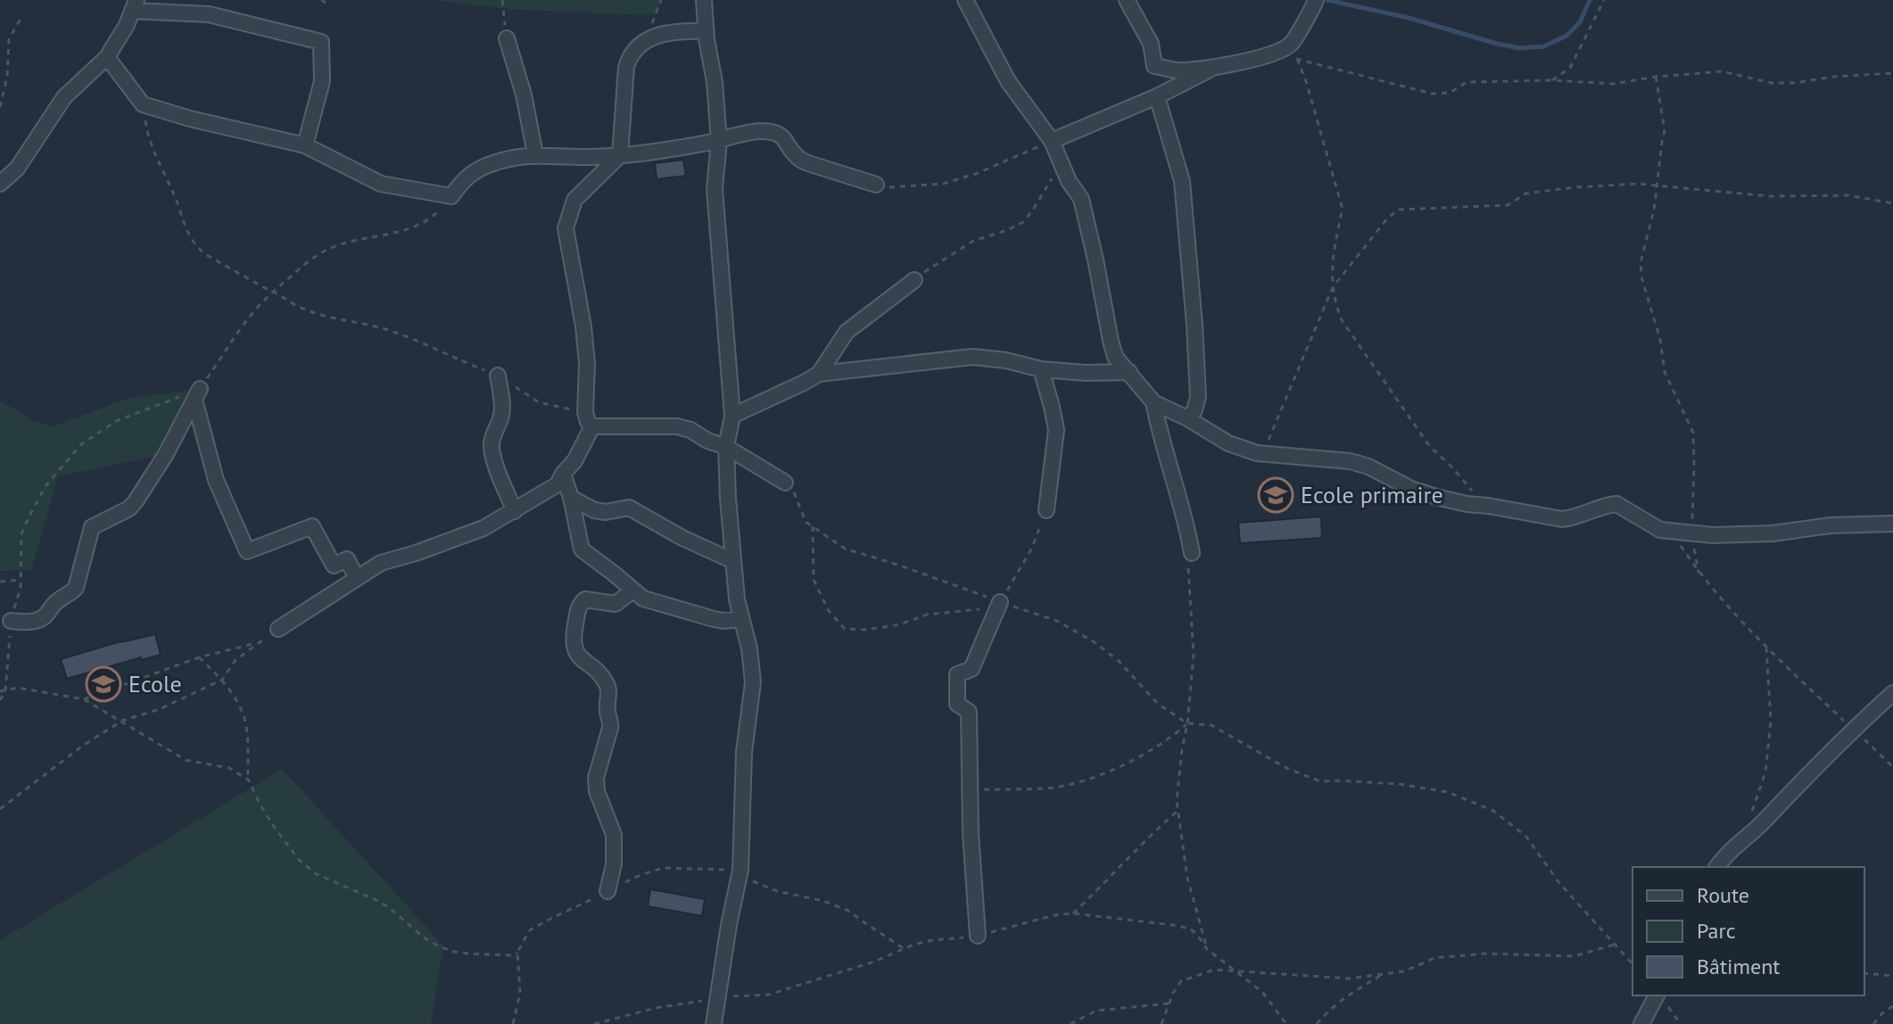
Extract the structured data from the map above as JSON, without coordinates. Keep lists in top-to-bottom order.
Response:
{
  "places": {
    "school or university": ["Ecole primaire", "Ecole"]
  },
  "legend": ["Route", "Parc", "Bâtiment"]
}
